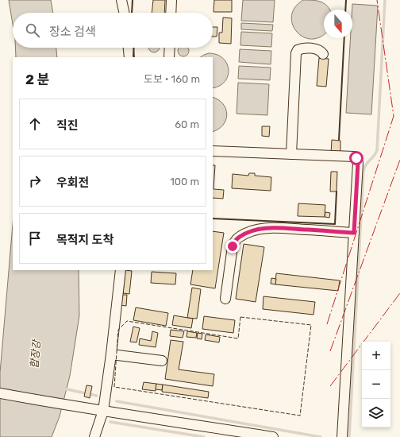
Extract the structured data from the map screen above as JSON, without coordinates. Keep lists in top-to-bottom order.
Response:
{
  "water": ["합장강"],
  "north": "bottom",
  "page": {
    "search": "장소 검색",
    "heading": ["2 분", "도보 · 160 m"],
    "list": [
      ["직진", "60 m"],
      ["우회전", "100 m"],
      "목적지 도착"
    ],
    "map_buttons": ["+", "−"]
  }
}
